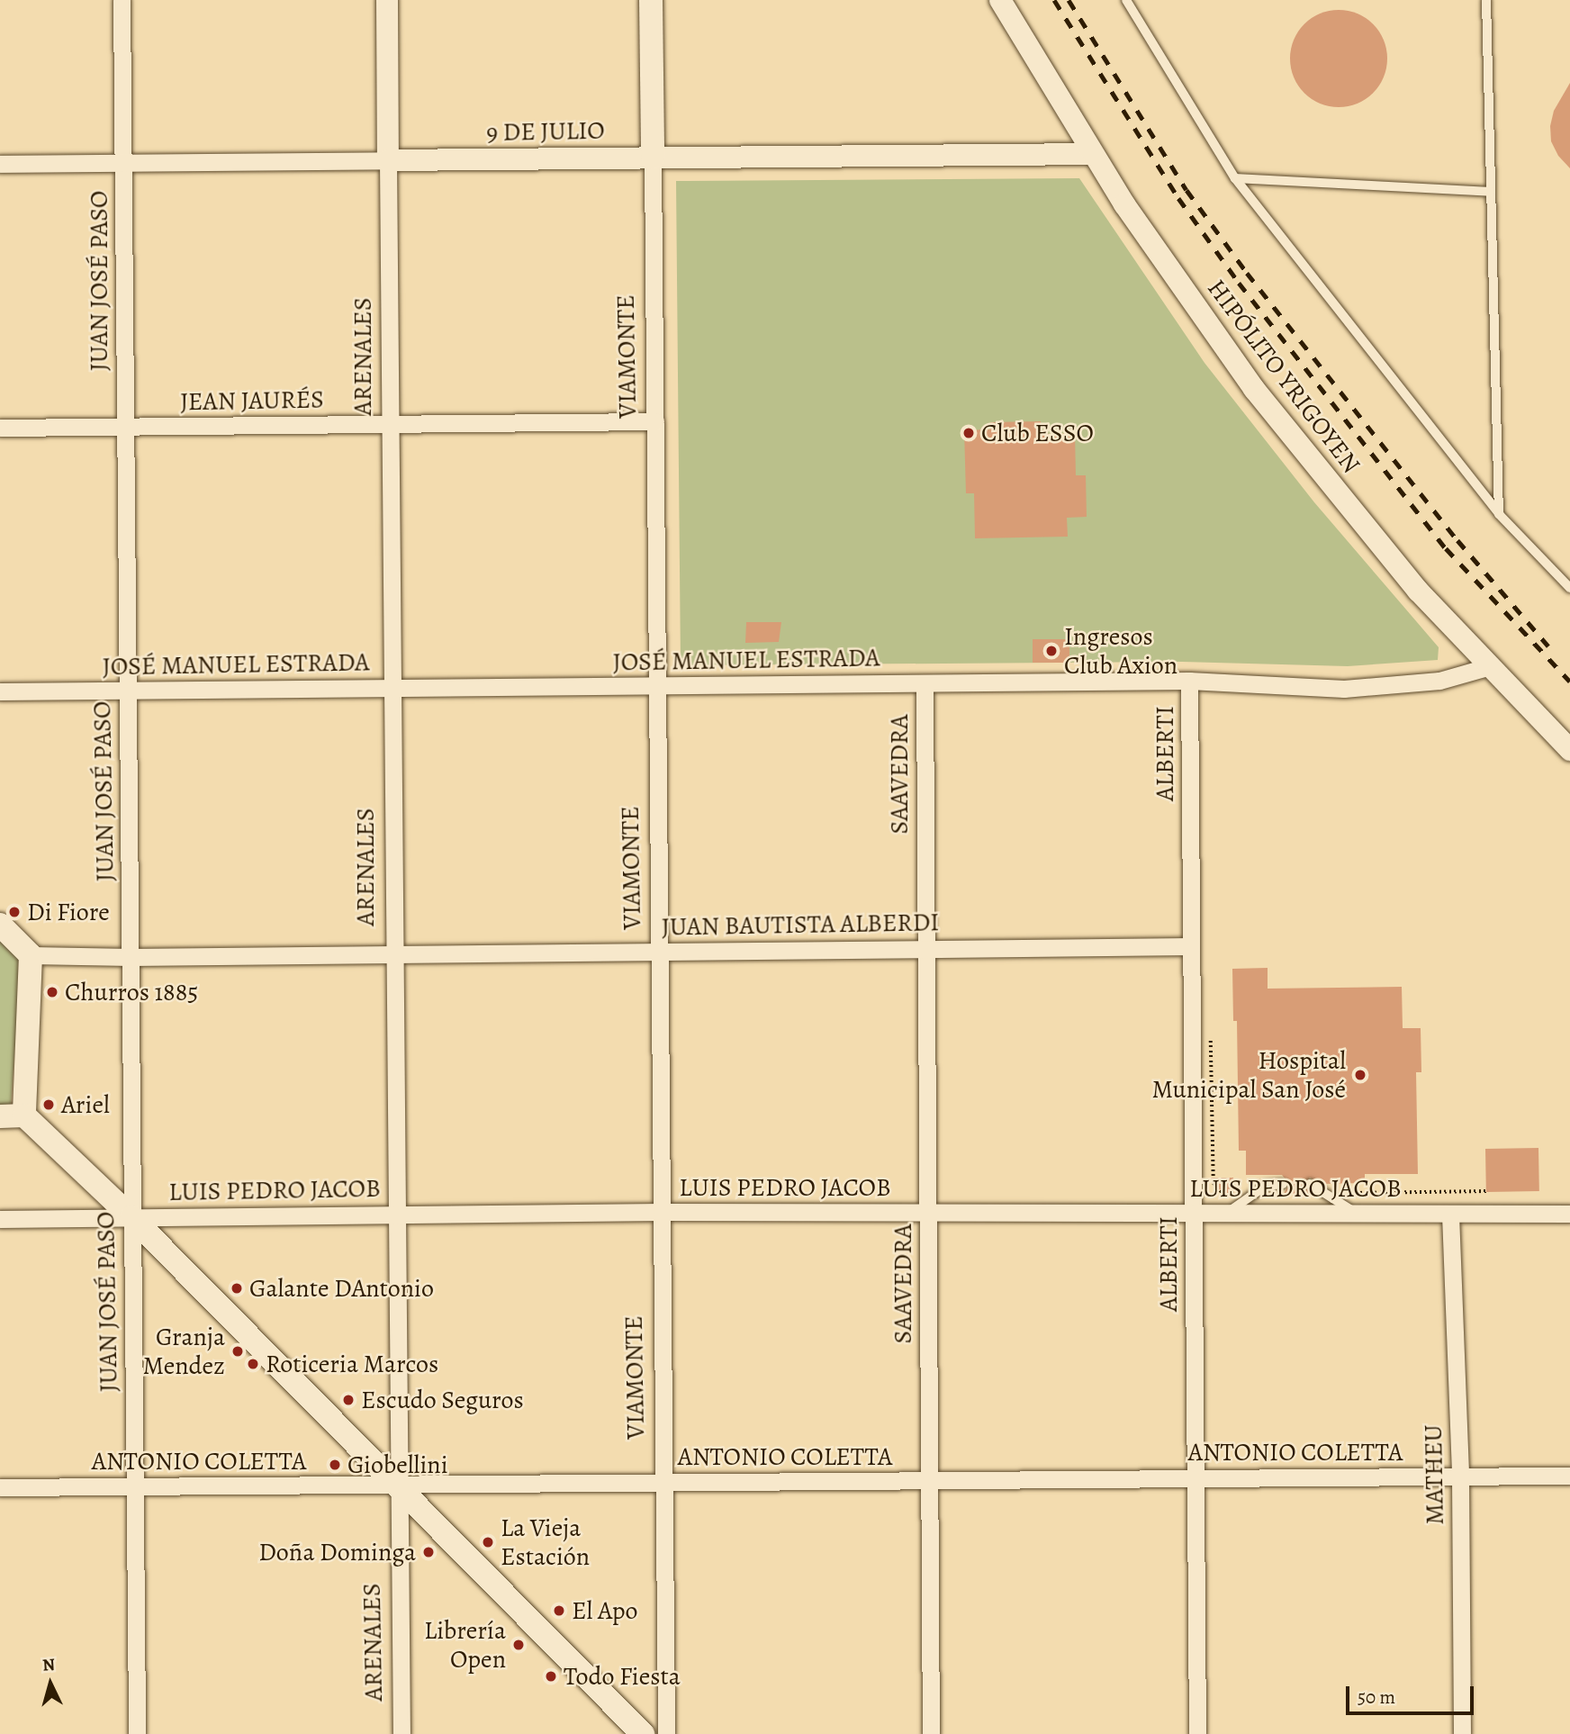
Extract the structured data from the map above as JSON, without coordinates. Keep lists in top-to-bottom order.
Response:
{
  "streets": {
    "main road": ["VIAMONTE"],
    "street": [
      "9 DE JULIO",
      "JUAN JOSÉ PASO",
      "ARENALES",
      "HIPÓLITO YRIGOYEN",
      "JEAN JAURÉS",
      "JOSÉ MANUEL ESTRADA",
      "ALBERTI",
      "SAAVEDRA",
      "JUAN BAUTISTA ALBERDI",
      "LUIS PEDRO JACOB",
      "ANTONIO COLETTA",
      "MATHEU"
    ]
  },
  "crossings": [
    ["9 DE JULIO", "JUAN JOSÉ PASO"],
    ["9 DE JULIO", "ARENALES"],
    ["9 DE JULIO", "VIAMONTE"],
    ["9 DE JULIO", "HIPÓLITO YRIGOYEN"],
    ["JUAN JOSÉ PASO", "JEAN JAURÉS"],
    ["JUAN JOSÉ PASO", "JOSÉ MANUEL ESTRADA"],
    ["JUAN JOSÉ PASO", "JUAN BAUTISTA ALBERDI"],
    ["JUAN JOSÉ PASO", "LUIS PEDRO JACOB"],
    ["JUAN JOSÉ PASO", "ANTONIO COLETTA"],
    ["ARENALES", "JEAN JAURÉS"],
    ["ARENALES", "JOSÉ MANUEL ESTRADA"],
    ["ARENALES", "JUAN BAUTISTA ALBERDI"],
    ["ARENALES", "LUIS PEDRO JACOB"],
    ["ARENALES", "ANTONIO COLETTA"],
    ["VIAMONTE", "JEAN JAURÉS"],
    ["VIAMONTE", "JOSÉ MANUEL ESTRADA"],
    ["VIAMONTE", "JUAN BAUTISTA ALBERDI"],
    ["VIAMONTE", "LUIS PEDRO JACOB"],
    ["VIAMONTE", "ANTONIO COLETTA"],
    ["HIPÓLITO YRIGOYEN", "JOSÉ MANUEL ESTRADA"],
    ["JOSÉ MANUEL ESTRADA", "ALBERTI"],
    ["JOSÉ MANUEL ESTRADA", "SAAVEDRA"],
    ["ALBERTI", "JUAN BAUTISTA ALBERDI"],
    ["ALBERTI", "LUIS PEDRO JACOB"],
    ["ALBERTI", "ANTONIO COLETTA"],
    ["SAAVEDRA", "JUAN BAUTISTA ALBERDI"],
    ["SAAVEDRA", "LUIS PEDRO JACOB"],
    ["SAAVEDRA", "ANTONIO COLETTA"],
    ["LUIS PEDRO JACOB", "MATHEU"],
    ["ANTONIO COLETTA", "MATHEU"]
  ],
  "places": [
    "Club ESSO",
    "Ingresos Club Axion",
    "Di Fiore",
    "Churros 1885",
    "Hospital Municipal San José",
    "Ariel",
    "Galante DAntonio",
    "Granja Mendez",
    "Roticeria Marcos",
    "Escudo Seguros",
    "Giobellini",
    "La Vieja Estación",
    "Doña Dominga",
    "El Apo",
    "Librería Open",
    "Todo Fiesta"
  ],
  "scale_bar": "50 m",
  "north": "top"
}
